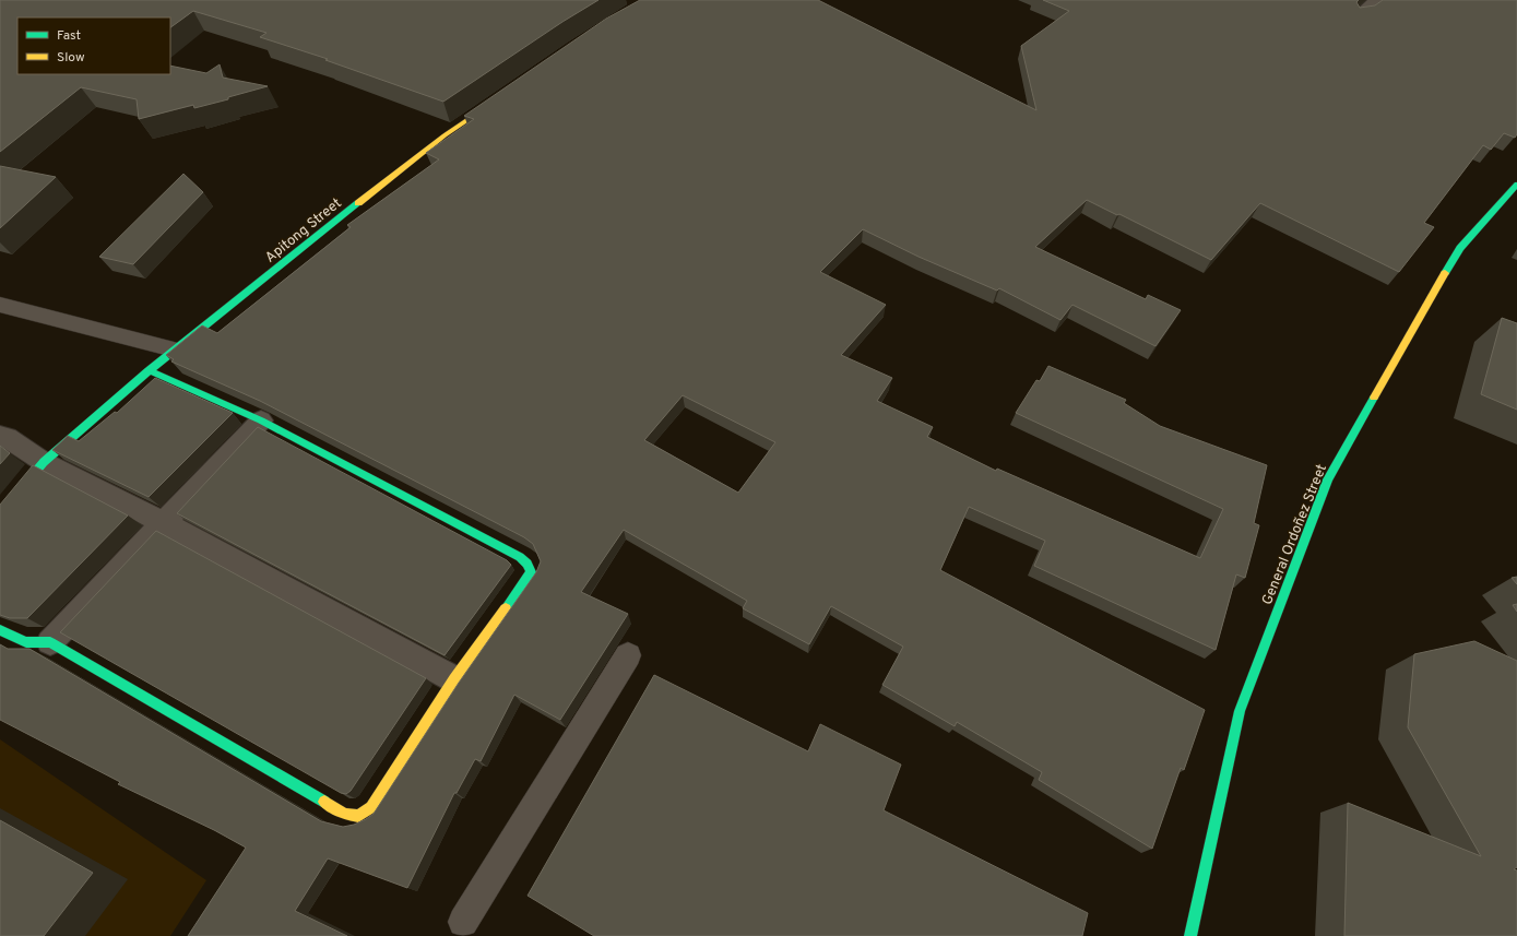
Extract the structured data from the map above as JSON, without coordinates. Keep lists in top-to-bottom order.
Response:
{
  "streets": {
    "street": ["Apitong Street", "General Ordoñez Street"]
  },
  "legend": ["Fast", "Slow"]
}
